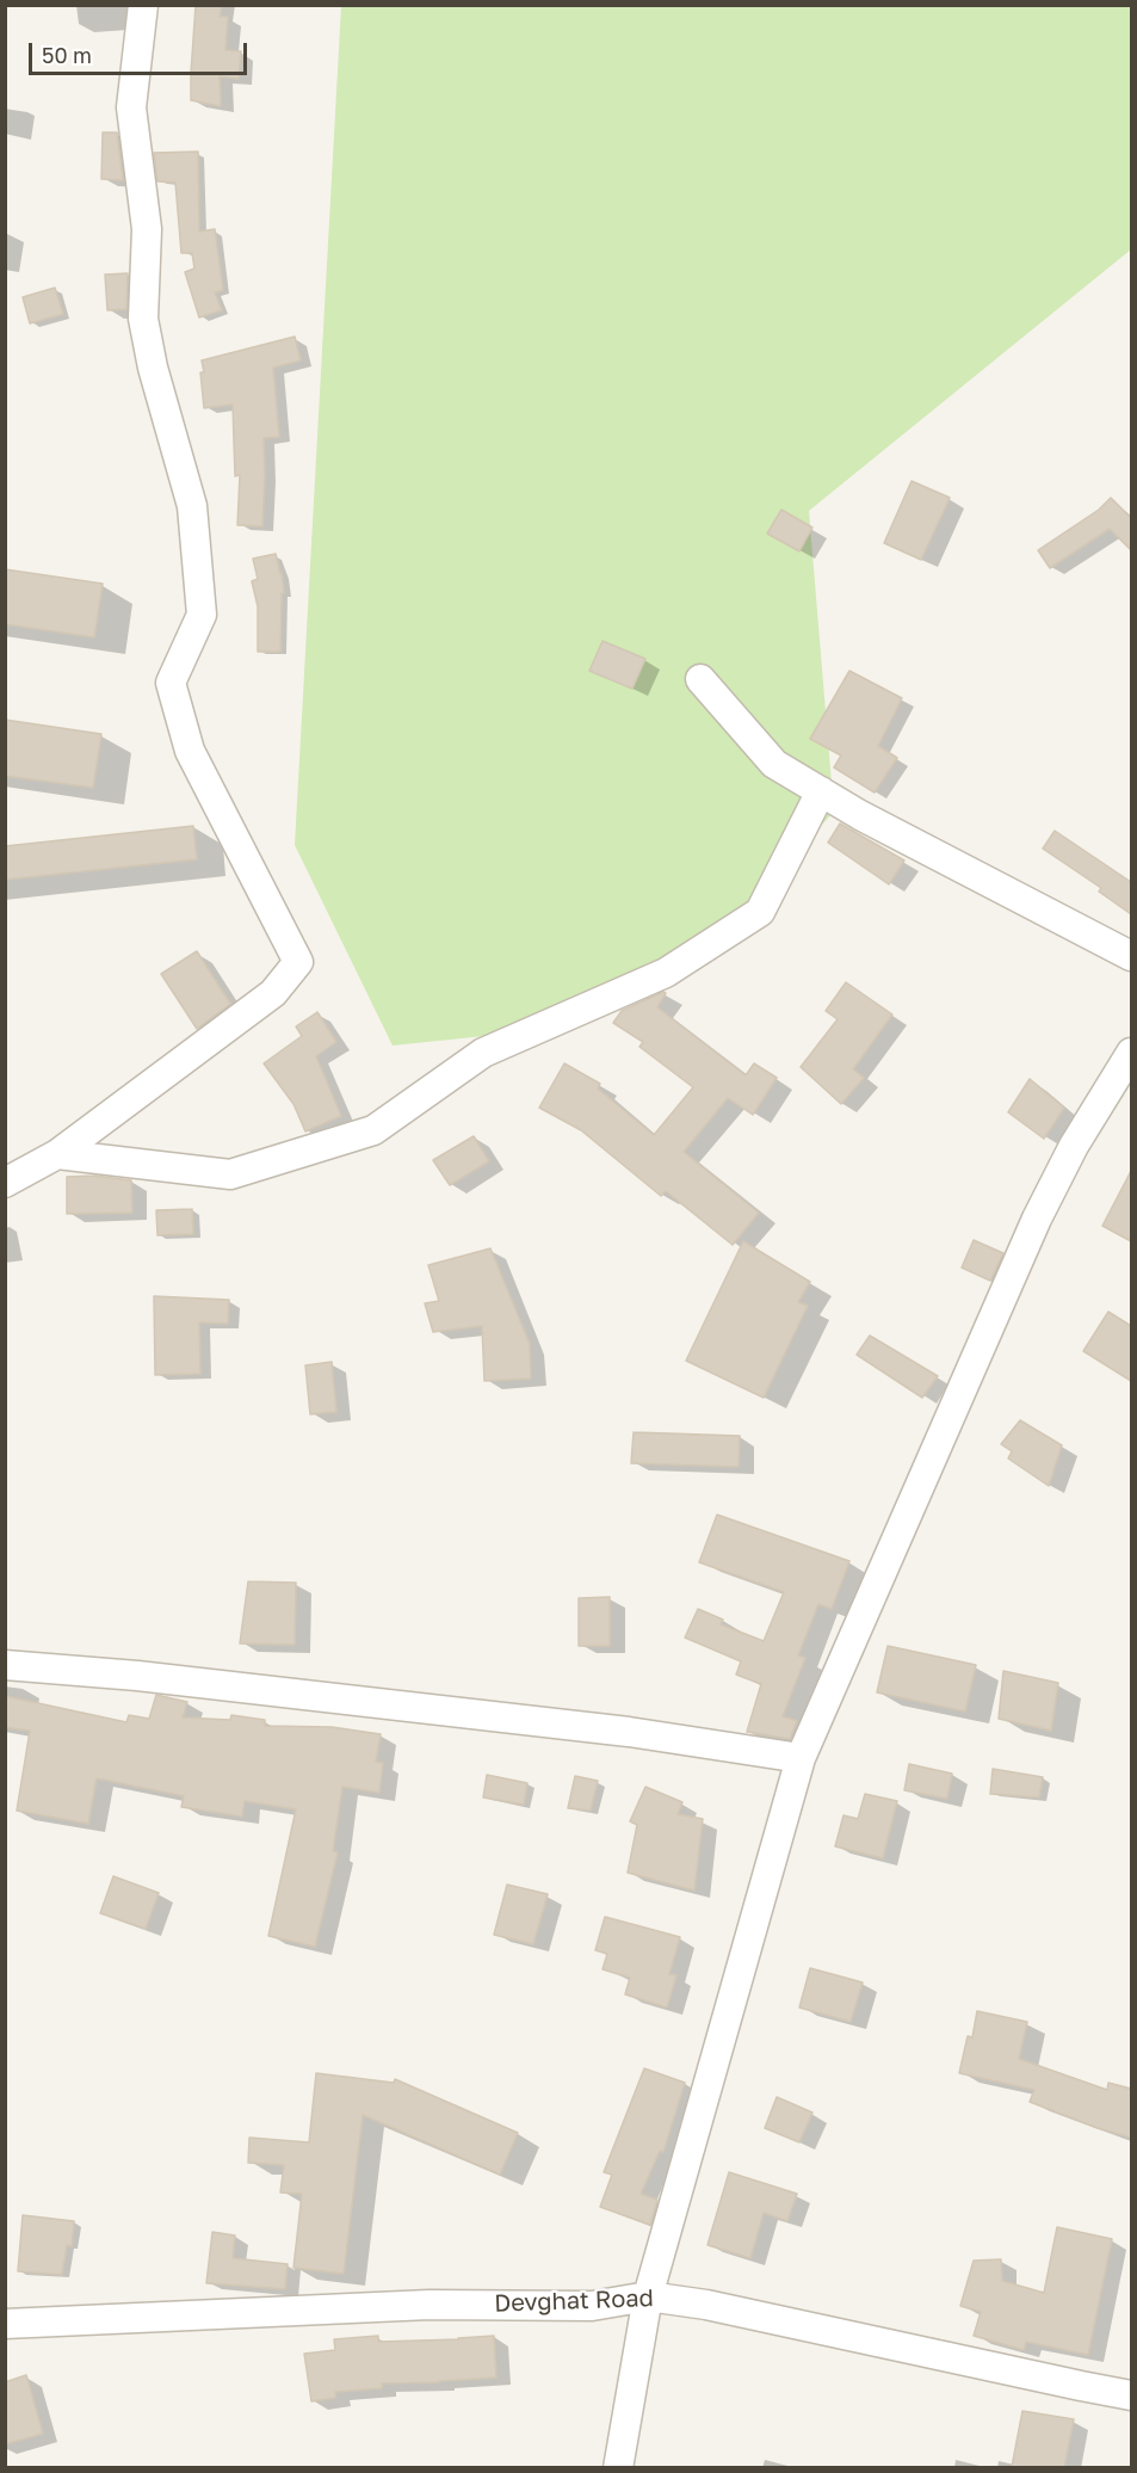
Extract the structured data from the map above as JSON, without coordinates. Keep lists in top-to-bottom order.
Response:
{
  "streets": {
    "street": ["Devghat Road"]
  },
  "scale_bar": "50 m"
}
